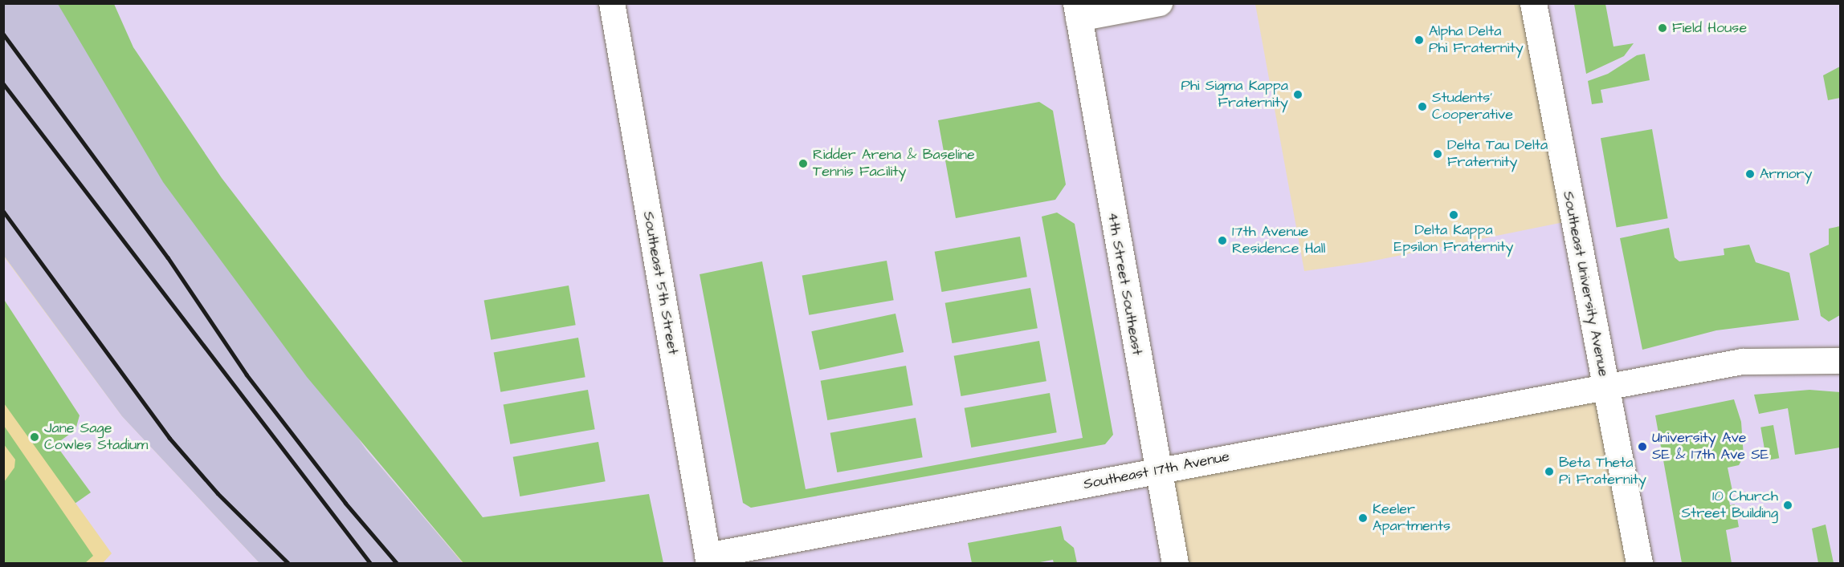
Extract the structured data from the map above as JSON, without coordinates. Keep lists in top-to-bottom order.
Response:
{
  "streets": {
    "main road": ["4th Street Southeast", "Southeast University Avenue"],
    "street": ["Southeast 5th Street", "Southeast 17th Avenue"]
  },
  "crossings": [
    ["Southeast 5th Street", "Southeast 17th Avenue"],
    ["4th Street Southeast", "Southeast 17th Avenue"],
    ["Southeast University Avenue", "Southeast 17th Avenue"]
  ],
  "places": [
    "Field House",
    "Alpha Delta Phi Fraternity",
    "Phi Sigma Kappa Fraternity",
    "Students' Cooperative",
    "Delta Tau Delta Fraternity",
    "Ridder Arena & Baseline Tennis Facility",
    "Armory",
    "Delta Kappa Epsilon Fraternity",
    "17th Avenue Residence Hall",
    "Jane Sage Cowles Stadium",
    "University Ave SE & 17th Ave SE",
    "Beta Theta Pi Fraternity",
    "10 Church Street Building",
    "Keeler Apartments"
  ]
}
